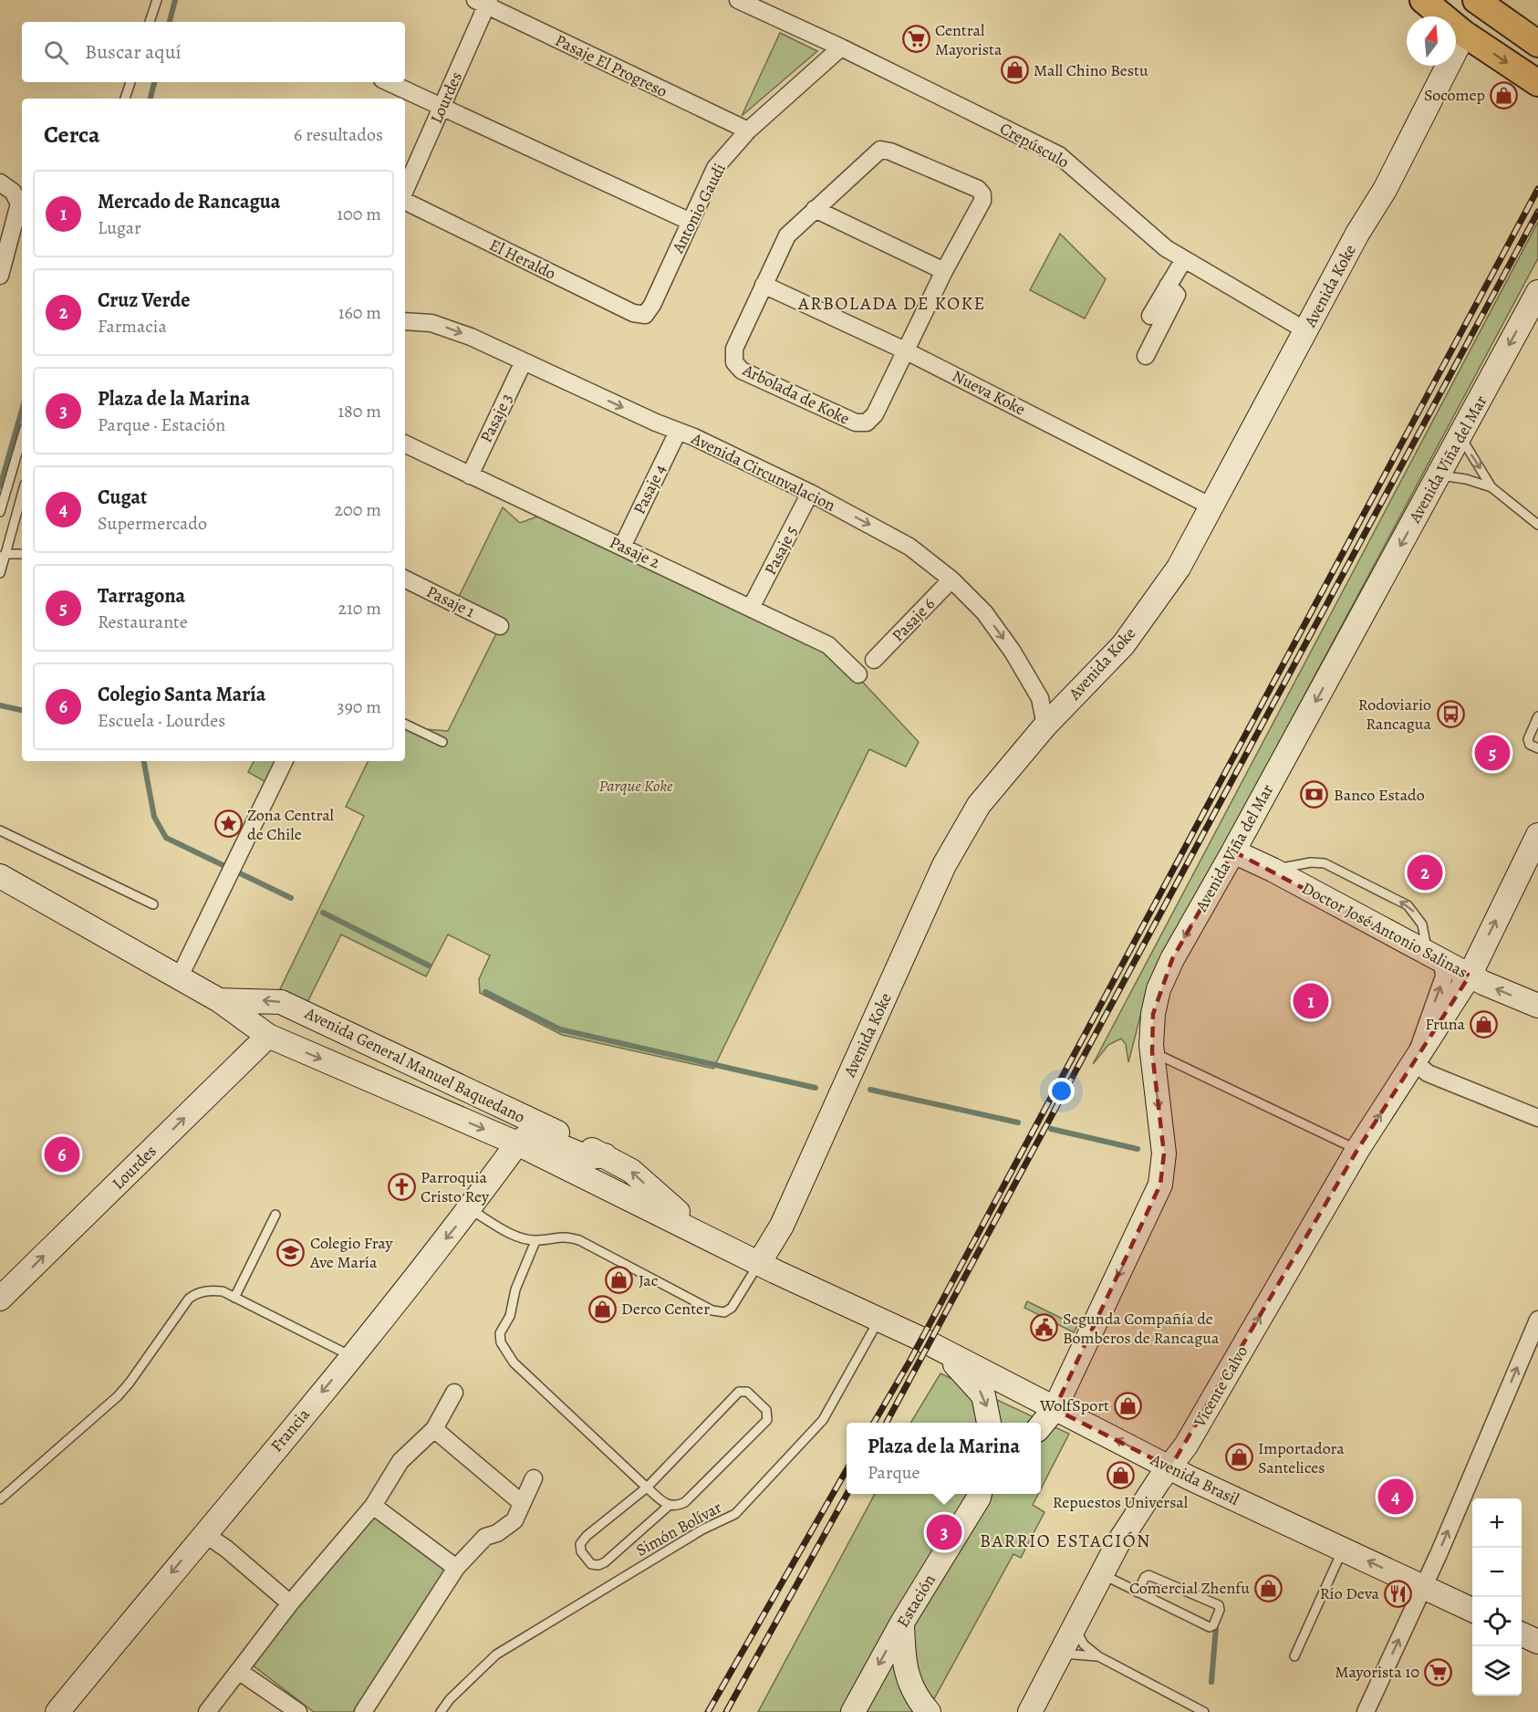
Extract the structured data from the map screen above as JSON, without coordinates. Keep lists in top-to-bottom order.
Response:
{
  "streets": {
    "street": [
      "Pasaje El Progreso",
      "Lourdes",
      "Crepúsculo",
      "Antonio Gaudi",
      "El Heraldo",
      "Avenida Koke",
      "Nueva Koke",
      "Arbolada de Koke",
      "Pasaje 3",
      "Avenida Viña del Mar",
      "Avenida Circunvalacion",
      "Pasaje 4",
      "Pasaje 5",
      "Pasaje 2",
      "Pasaje 1",
      "Pasaje 6",
      "Doctor José Antonio Salinas",
      "Avenida General Manuel Baquedano",
      "Vicente Calvo",
      "Francia",
      "Avenida Brasil",
      "Estación"
    ],
    "lane": ["Simón Bolívar"]
  },
  "crossings": [
    ["Pasaje El Progreso", "Lourdes"],
    ["Pasaje El Progreso", "Antonio Gaudi"],
    ["Lourdes", "Avenida General Manuel Baquedano"],
    ["Crepúsculo", "Antonio Gaudi"],
    ["Crepúsculo", "Avenida Koke"],
    ["Antonio Gaudi", "El Heraldo"],
    ["Avenida Koke", "Nueva Koke"],
    ["Avenida Koke", "Avenida Circunvalacion"],
    ["Avenida Koke", "Avenida General Manuel Baquedano"],
    ["Nueva Koke", "Arbolada de Koke"],
    ["Pasaje 3", "Avenida Circunvalacion"],
    ["Pasaje 3", "Pasaje 2"],
    ["Avenida Viña del Mar", "Doctor José Antonio Salinas"],
    ["Avenida Viña del Mar", "Avenida Brasil"],
    ["Avenida Circunvalacion", "Pasaje 4"],
    ["Avenida Circunvalacion", "Pasaje 5"],
    ["Avenida Circunvalacion", "Pasaje 6"],
    ["Pasaje 4", "Pasaje 2"],
    ["Pasaje 5", "Pasaje 2"],
    ["Doctor José Antonio Salinas", "Vicente Calvo"],
    ["Avenida General Manuel Baquedano", "Francia"],
    ["Avenida General Manuel Baquedano", "Avenida Brasil"],
    ["Avenida General Manuel Baquedano", "Simón Bolívar"],
    ["Vicente Calvo", "Avenida Brasil"]
  ],
  "one_way": [
    "Lourdes",
    "Avenida Viña del Mar",
    "Avenida Circunvalacion",
    "Vicente Calvo",
    "Avenida Brasil",
    "Estación"
  ],
  "districts": ["ARBOLADA DE KOKE", "BARRIO ESTACIÓN"],
  "parks": ["Parque Koke"],
  "places": {
    "supermarket": ["Central Mayorista", "Mayorista 10"],
    "shop": [
      "Mall Chino Bestu",
      "Socomep",
      "Fruna",
      "Jac",
      "Derco Center",
      "WolfSport",
      "Importadora Santelices",
      "Repuestos Universal",
      "Comercial Zhenfu"
    ],
    "bus stop": ["Rodoviario Rancagua"],
    "bank": ["Banco Estado"],
    "place": ["Zona Central de Chile"],
    "church": ["Parroquia Cristo Rey"],
    "school or university": ["Colegio Fray Ave María"],
    "public building": ["Segunda Compañía de Bomberos de Rancagua"],
    "restaurant": ["Río Deva"]
  },
  "north": "top",
  "page": {
    "search": "Buscar aquí",
    "heading": ["Cerca", "6 resultados"],
    "list": [
      {
        "mark": "1",
        "name": "Mercado de Rancagua",
        "note": "Lugar",
        "value": "100 m"
      },
      {
        "mark": "2",
        "name": "Cruz Verde",
        "note": "Farmacia",
        "value": "160 m"
      },
      {
        "mark": "3",
        "name": "Plaza de la Marina",
        "note": "Parque · Estación",
        "value": "180 m"
      },
      {
        "mark": "4",
        "name": "Cugat",
        "note": "Supermercado",
        "value": "200 m"
      },
      {
        "mark": "5",
        "name": "Tarragona",
        "note": "Restaurante",
        "value": "210 m"
      },
      {
        "mark": "6",
        "name": "Colegio Santa María",
        "note": "Escuela · Lourdes",
        "value": "390 m"
      }
    ],
    "pins": [
      "5",
      "2",
      "1",
      "6",
      "4",
      "3"
    ],
    "popup": ["Plaza de la Marina", "Parque"],
    "map_buttons": ["+", "−"]
  }
}
